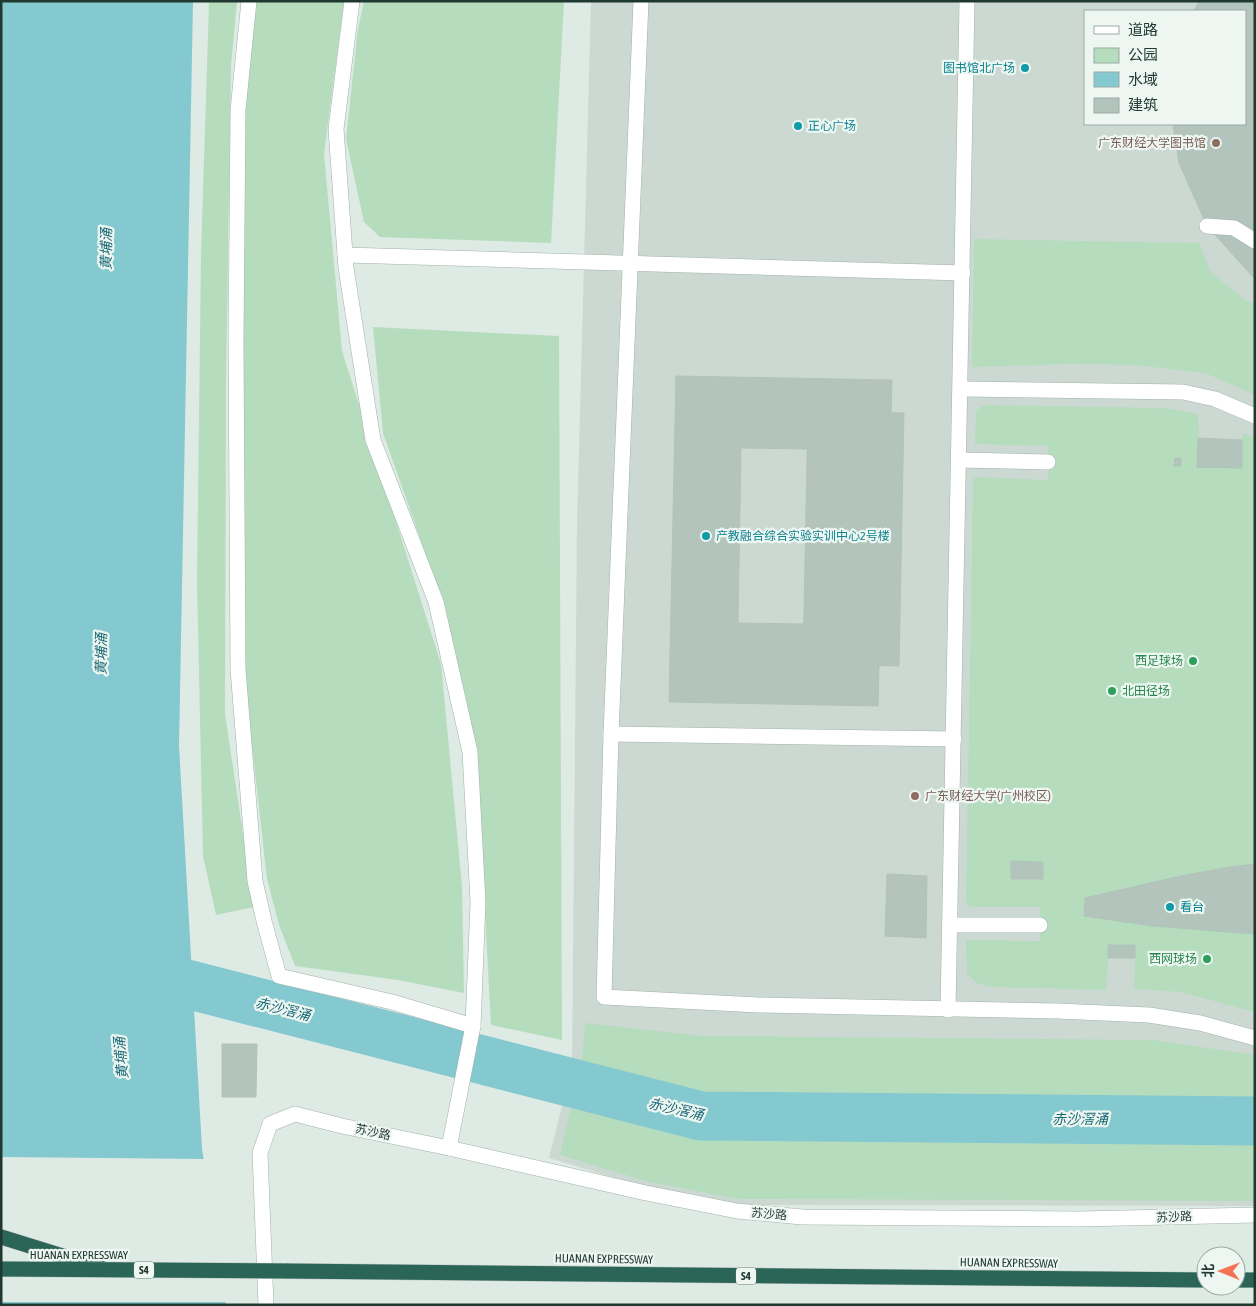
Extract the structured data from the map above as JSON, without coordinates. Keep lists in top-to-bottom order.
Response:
{
  "streets": {
    "highway": ["HUANAN EXPRESSWAY", "S4"],
    "street": ["苏沙路"]
  },
  "water": ["黄埔涌", "赤沙滘涌"],
  "places": [
    "图书馆北广场",
    "正心广场",
    "广东财经大学图书馆",
    "产教融合综合实验实训中心2号楼",
    "西足球场",
    "北田径场",
    "广东财经大学(广州校区)",
    "看台",
    "西网球场"
  ],
  "legend": [
    "道路",
    "公园",
    "水域",
    "建筑"
  ],
  "north": "left"
}
